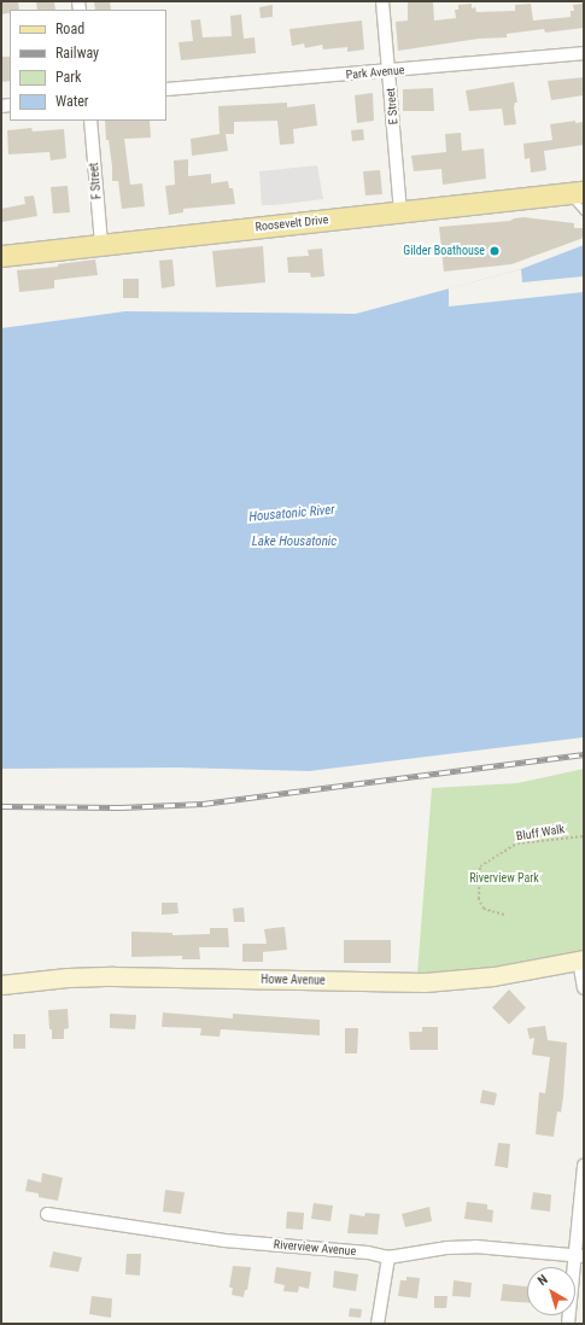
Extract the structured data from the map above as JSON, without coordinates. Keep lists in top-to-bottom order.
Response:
{
  "streets": {
    "main road": ["Roosevelt Drive", "Howe Avenue"],
    "street": [
      "Park Avenue",
      "E Street",
      "F Street",
      "Riverview Avenue"
    ],
    "path": ["Bluff Walk"]
  },
  "crossings": [
    ["Park Avenue", "E Street"],
    ["E Street", "Roosevelt Drive"],
    ["F Street", "Roosevelt Drive"]
  ],
  "water": ["Housatonic River", "Lake Housatonic"],
  "parks": ["Riverview Park"],
  "places": ["Gilder Boathouse"],
  "legend": [
    "Road",
    "Railway",
    "Park",
    "Water"
  ],
  "north": "top left"
}
